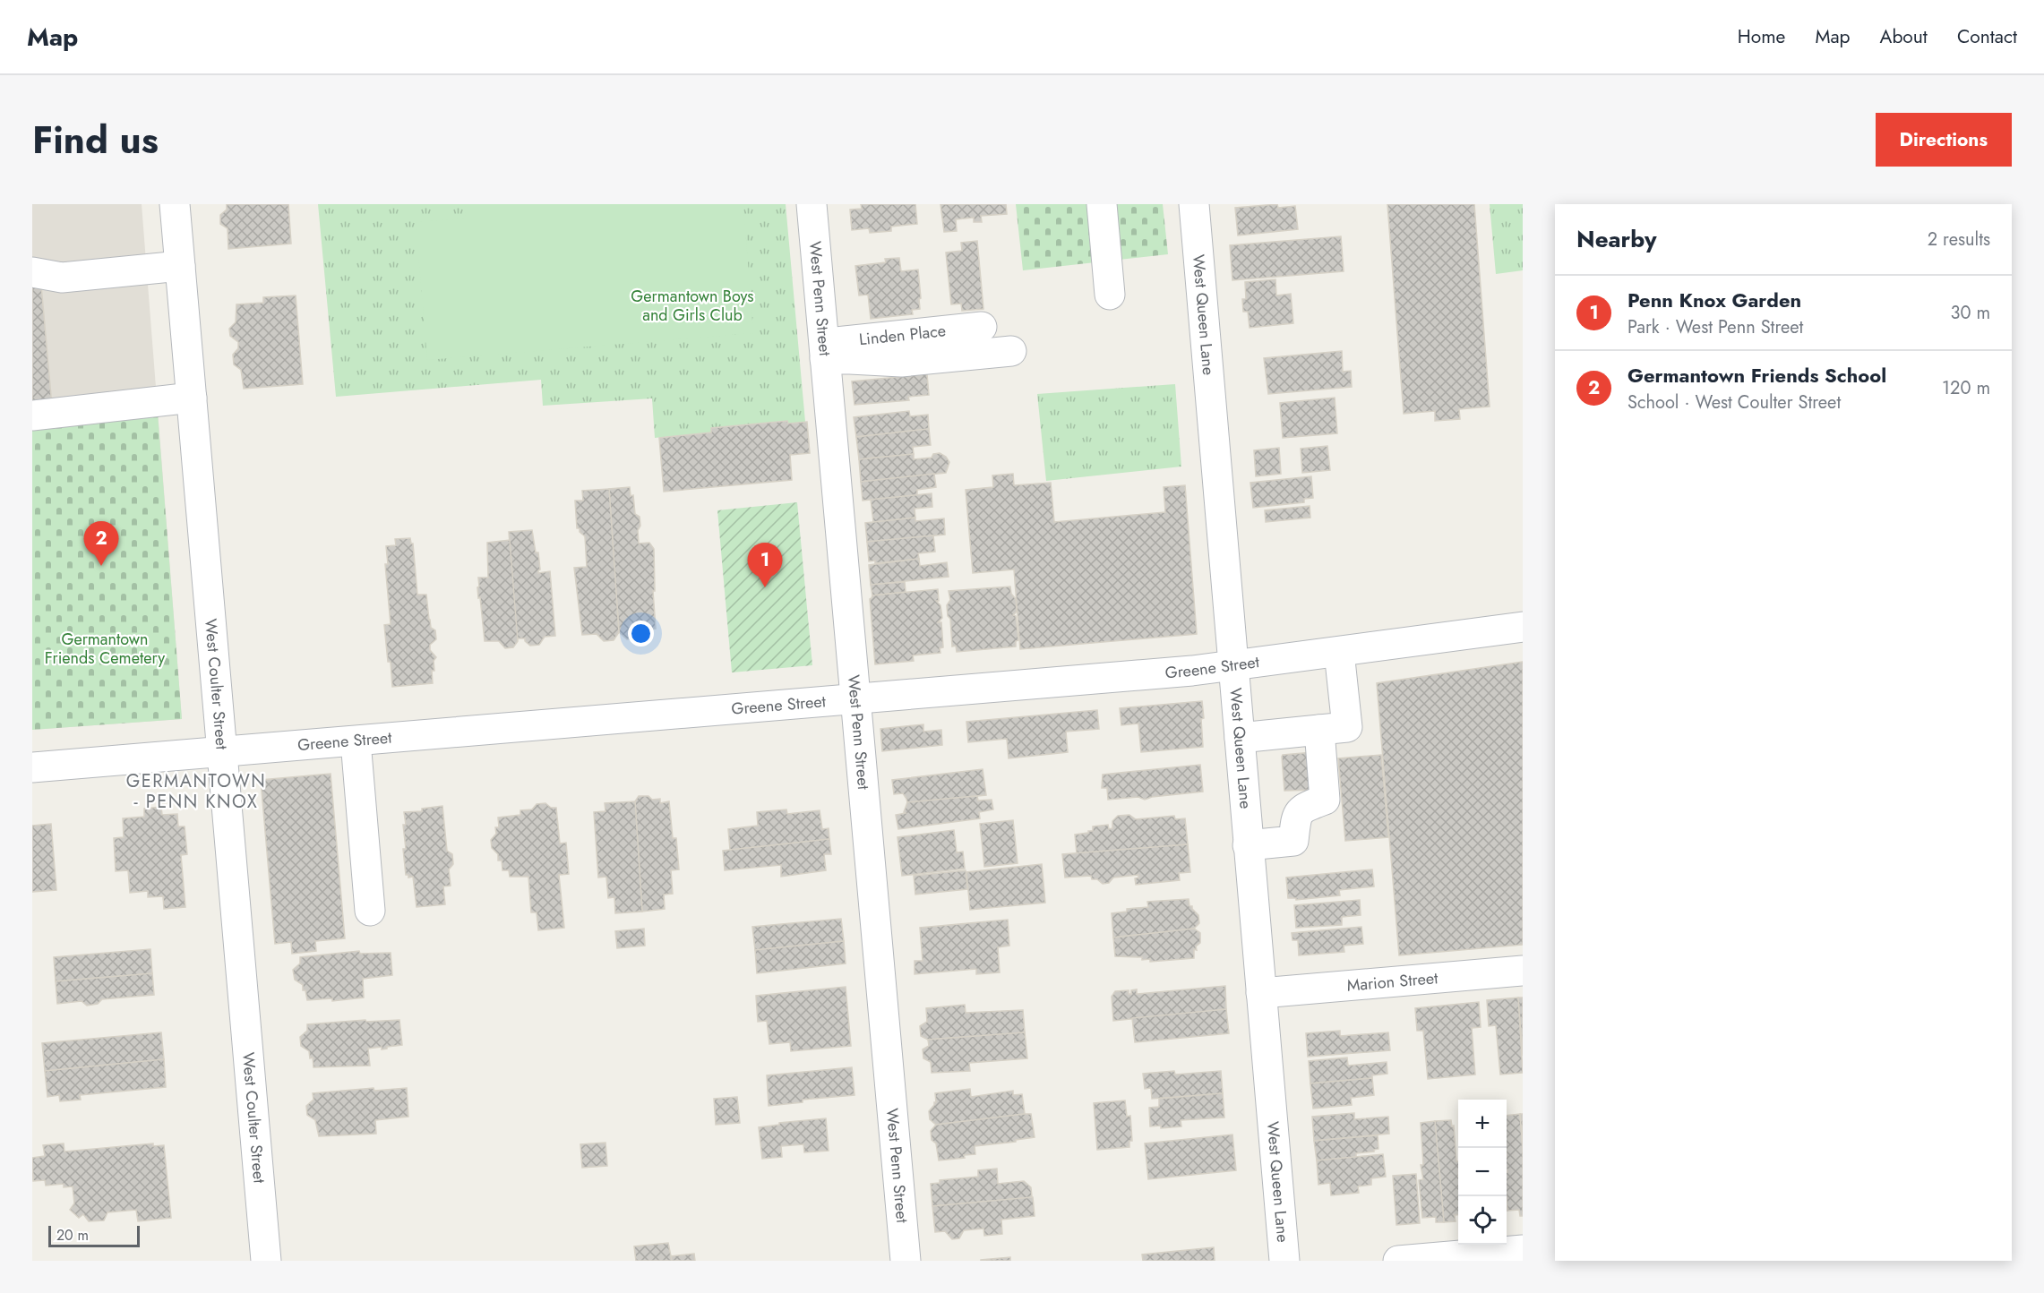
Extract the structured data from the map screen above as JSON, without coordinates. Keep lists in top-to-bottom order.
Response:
{
  "streets": {
    "street": [
      "West Penn Street",
      "West Queen Lane",
      "Linden Place",
      "Greene Street",
      "West Coulter Street",
      "Marion Street"
    ]
  },
  "crossings": [
    ["West Penn Street", "Linden Place"],
    ["West Penn Street", "Greene Street"],
    ["West Queen Lane", "Greene Street"],
    ["West Queen Lane", "Marion Street"],
    ["Greene Street", "West Coulter Street"]
  ],
  "districts": ["GERMANTOWN - PENN KNOX"],
  "parks": ["Germantown Boys and Girls Club", "Germantown Friends Cemetery"],
  "scale_bar": "20 m",
  "page": {
    "header": "Map",
    "nav": [
      "Home",
      "Map",
      "About",
      "Contact"
    ],
    "title": "Find us",
    "buttons": "Directions",
    "heading": ["Nearby", "2 results"],
    "list": [
      {
        "mark": "1",
        "name": "Penn Knox Garden",
        "note": "Park · West Penn Street",
        "value": "30 m"
      },
      {
        "mark": "2",
        "name": "Germantown Friends School",
        "note": "School · West Coulter Street",
        "value": "120 m"
      }
    ],
    "pins": ["2", "1"],
    "map_buttons": ["+", "−"],
    "scale": "20 m"
  }
}
